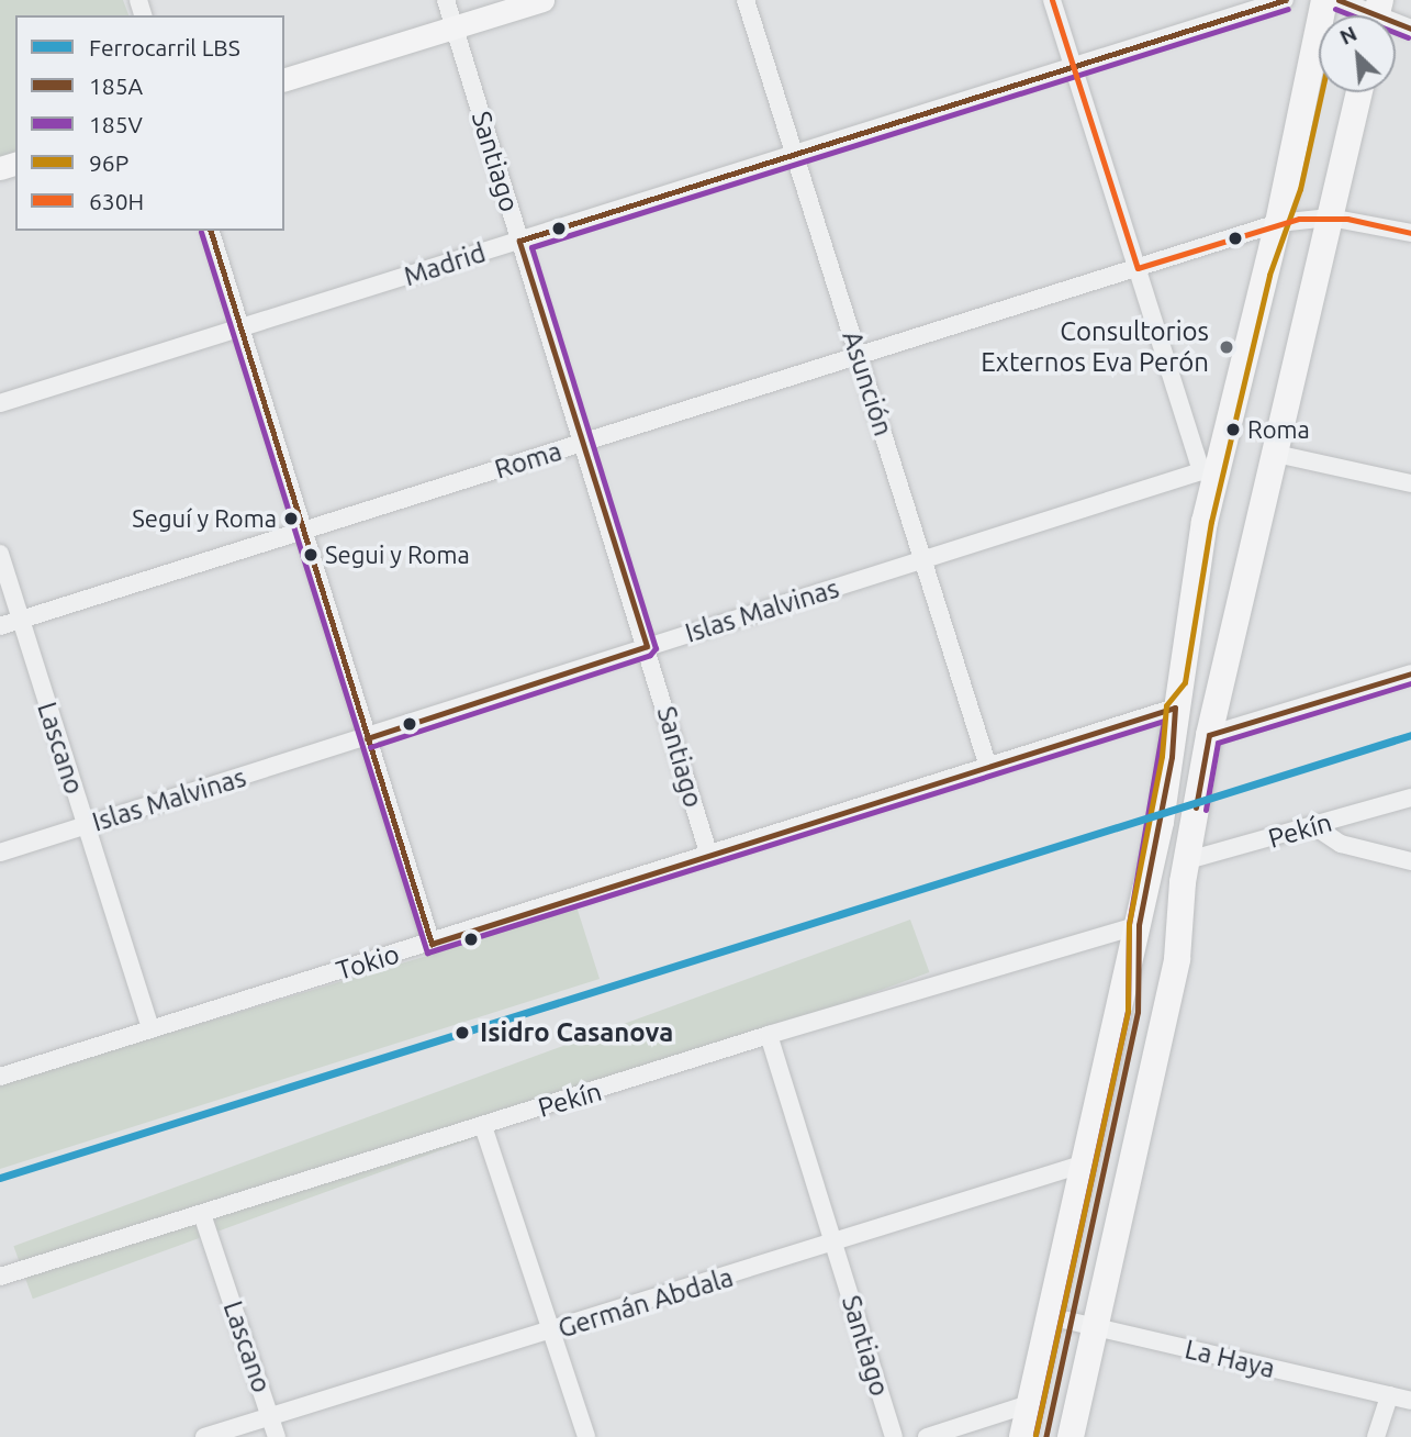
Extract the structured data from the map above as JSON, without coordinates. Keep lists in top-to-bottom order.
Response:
{
  "streets": {
    "street": [
      "Santiago",
      "Madrid",
      "Asunción",
      "Roma",
      "Islas Malvinas",
      "Lascano",
      "Pekín",
      "Tokio",
      "Germán Abdala",
      "La Haya"
    ]
  },
  "crossings": [
    ["Santiago", "Madrid"],
    ["Santiago", "Roma"],
    ["Santiago", "Islas Malvinas"],
    ["Santiago", "Pekín"],
    ["Santiago", "Tokio"],
    ["Santiago", "Germán Abdala"],
    ["Madrid", "Asunción"],
    ["Asunción", "Roma"],
    ["Asunción", "Islas Malvinas"],
    ["Asunción", "Tokio"],
    ["Roma", "Lascano"],
    ["Islas Malvinas", "Lascano"],
    ["Lascano", "Pekín"],
    ["Lascano", "Tokio"],
    ["Lascano", "Germán Abdala"]
  ],
  "places": [
    "Consultorios Externos Eva Perón",
    "Roma",
    "Seguí y Roma",
    "Segui y Roma",
    "Isidro Casanova"
  ],
  "lines": [
    "transit line 185A",
    "transit line 630H",
    "transit line 185V",
    "transit line 96P",
    "rail line LBS"
  ],
  "legend": [
    "Ferrocarril LBS",
    "185A",
    "185V",
    "96P",
    "630H"
  ],
  "north": "top left"
}
